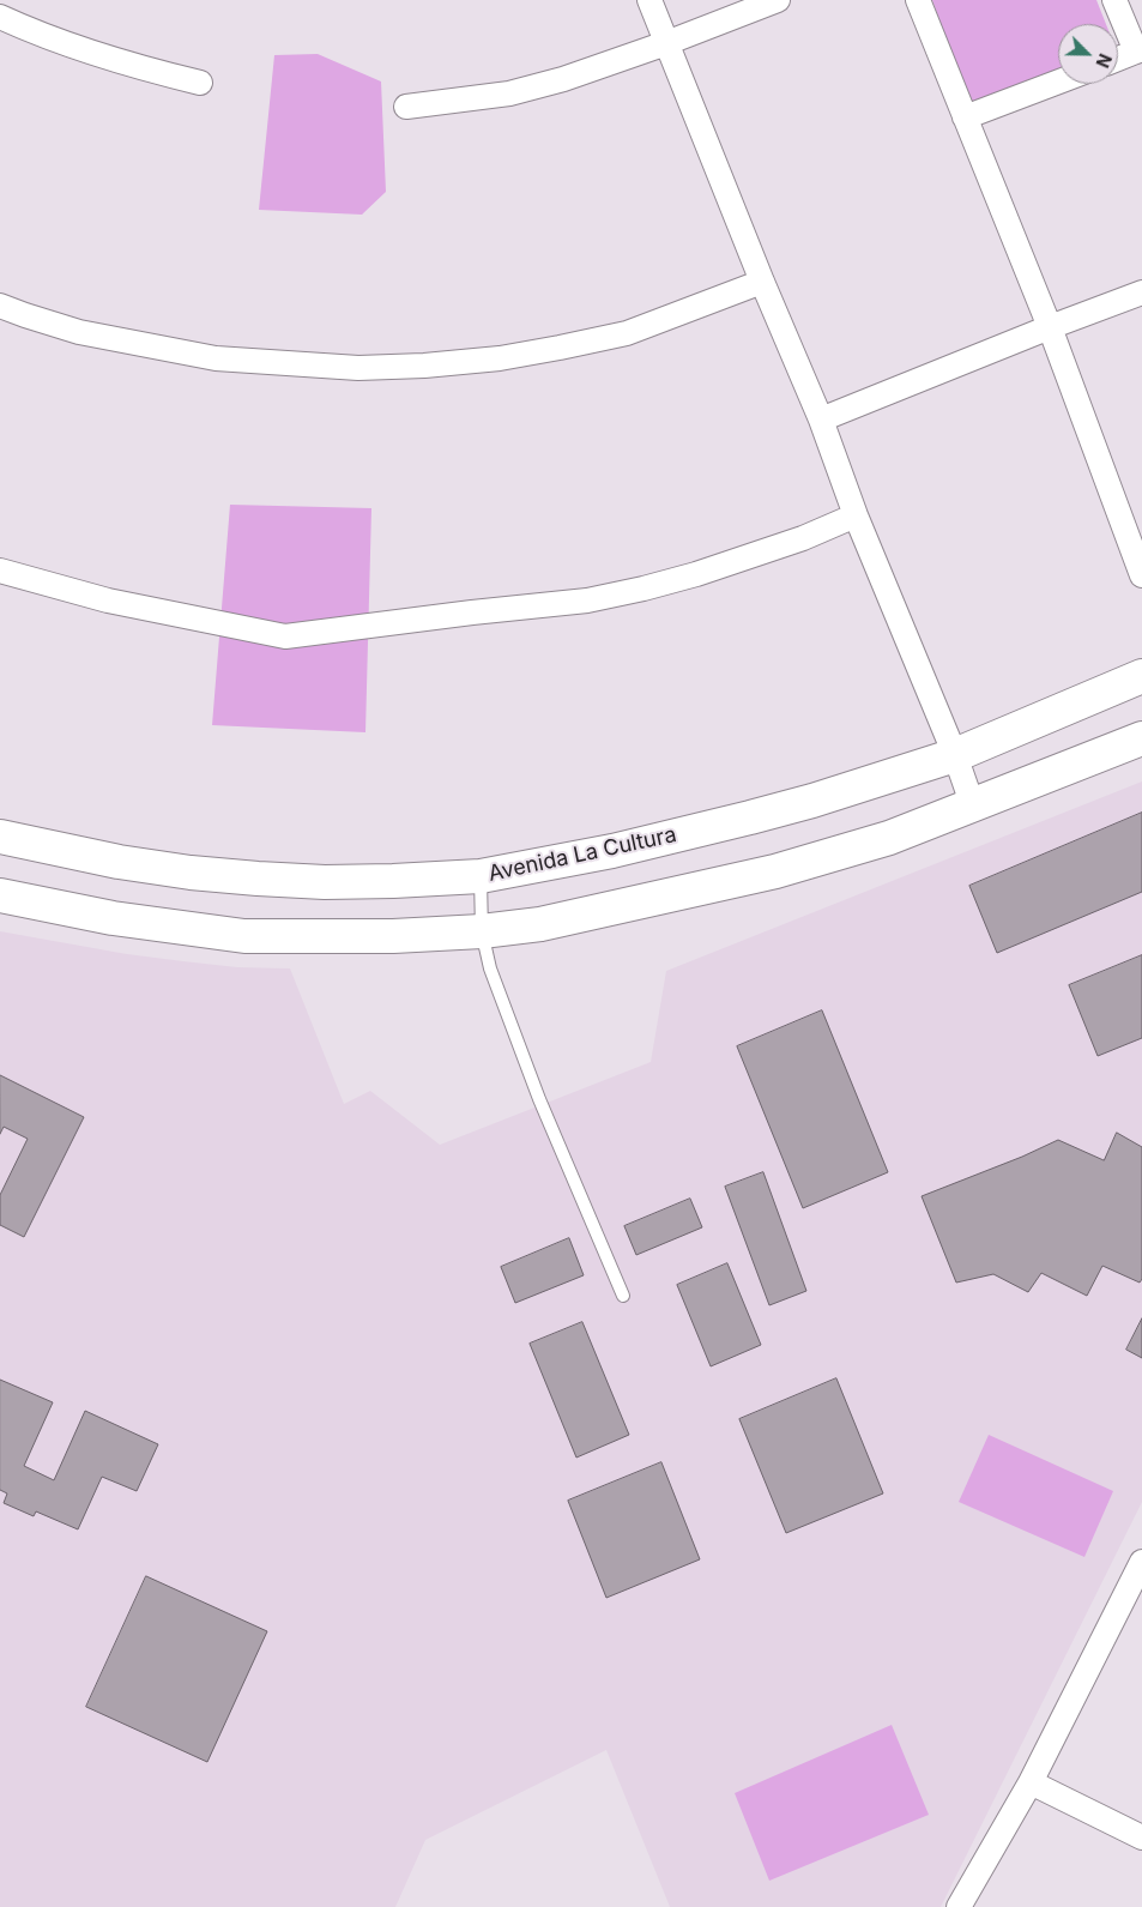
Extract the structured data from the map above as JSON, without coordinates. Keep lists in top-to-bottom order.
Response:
{
  "streets": {
    "street": ["Avenida La Cultura"]
  },
  "north": "bottom right"
}
